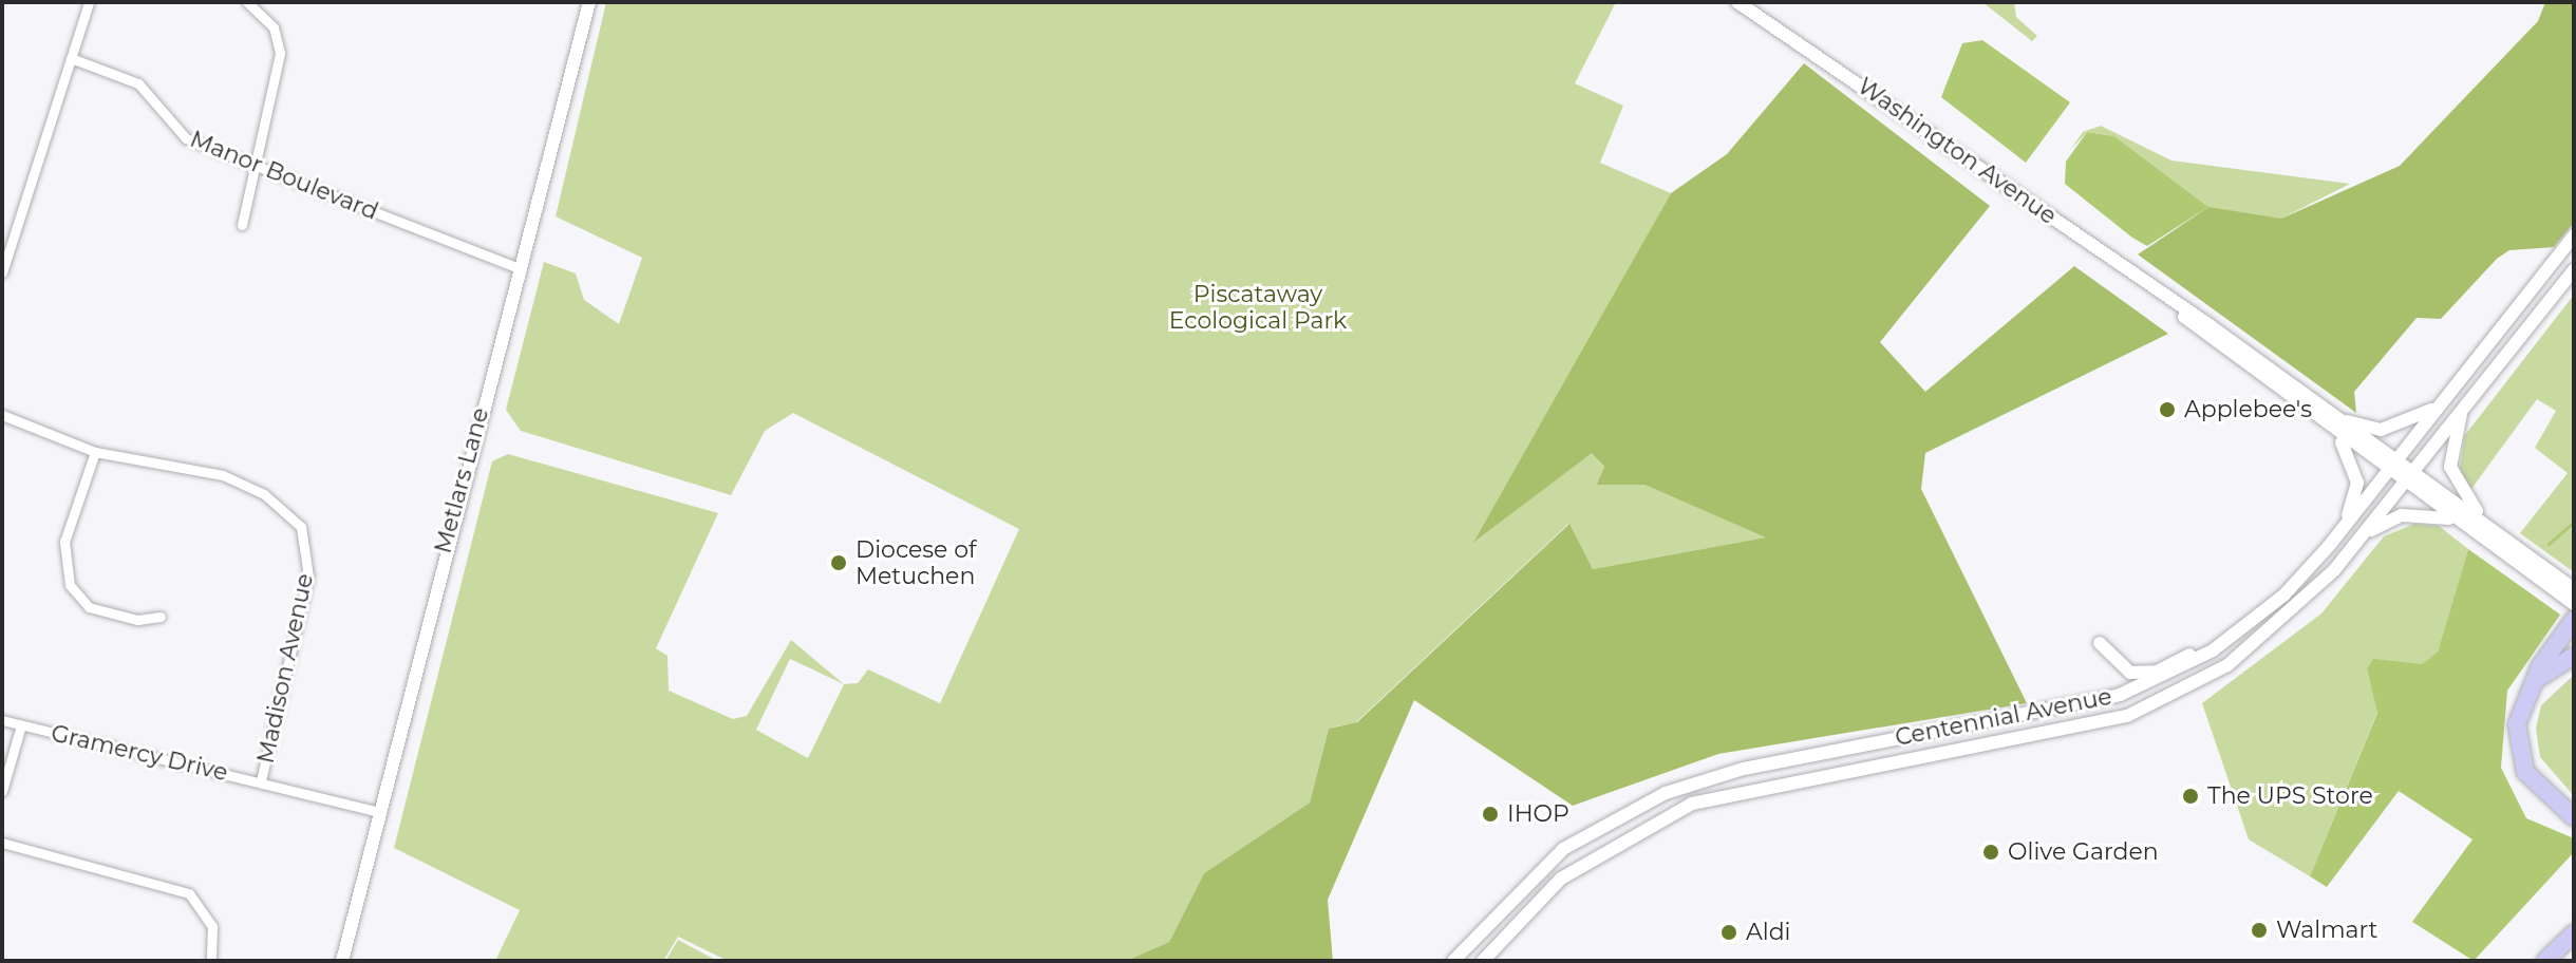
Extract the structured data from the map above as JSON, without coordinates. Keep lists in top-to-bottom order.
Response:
{
  "streets": {
    "main road": ["Washington Avenue", "Metlars Lane", "Centennial Avenue"],
    "street": ["Manor Boulevard", "Madison Avenue", "Gramercy Drive"]
  },
  "crossings": [
    ["Washington Avenue", "Centennial Avenue"],
    ["Manor Boulevard", "Metlars Lane"],
    ["Metlars Lane", "Gramercy Drive"],
    ["Madison Avenue", "Gramercy Drive"]
  ],
  "parks": ["Piscataway Ecological Park"],
  "places": [
    "Applebee's",
    "Diocese of Metuchen",
    "The UPS Store",
    "IHOP",
    "Olive Garden",
    "Walmart",
    "Aldi"
  ]
}
